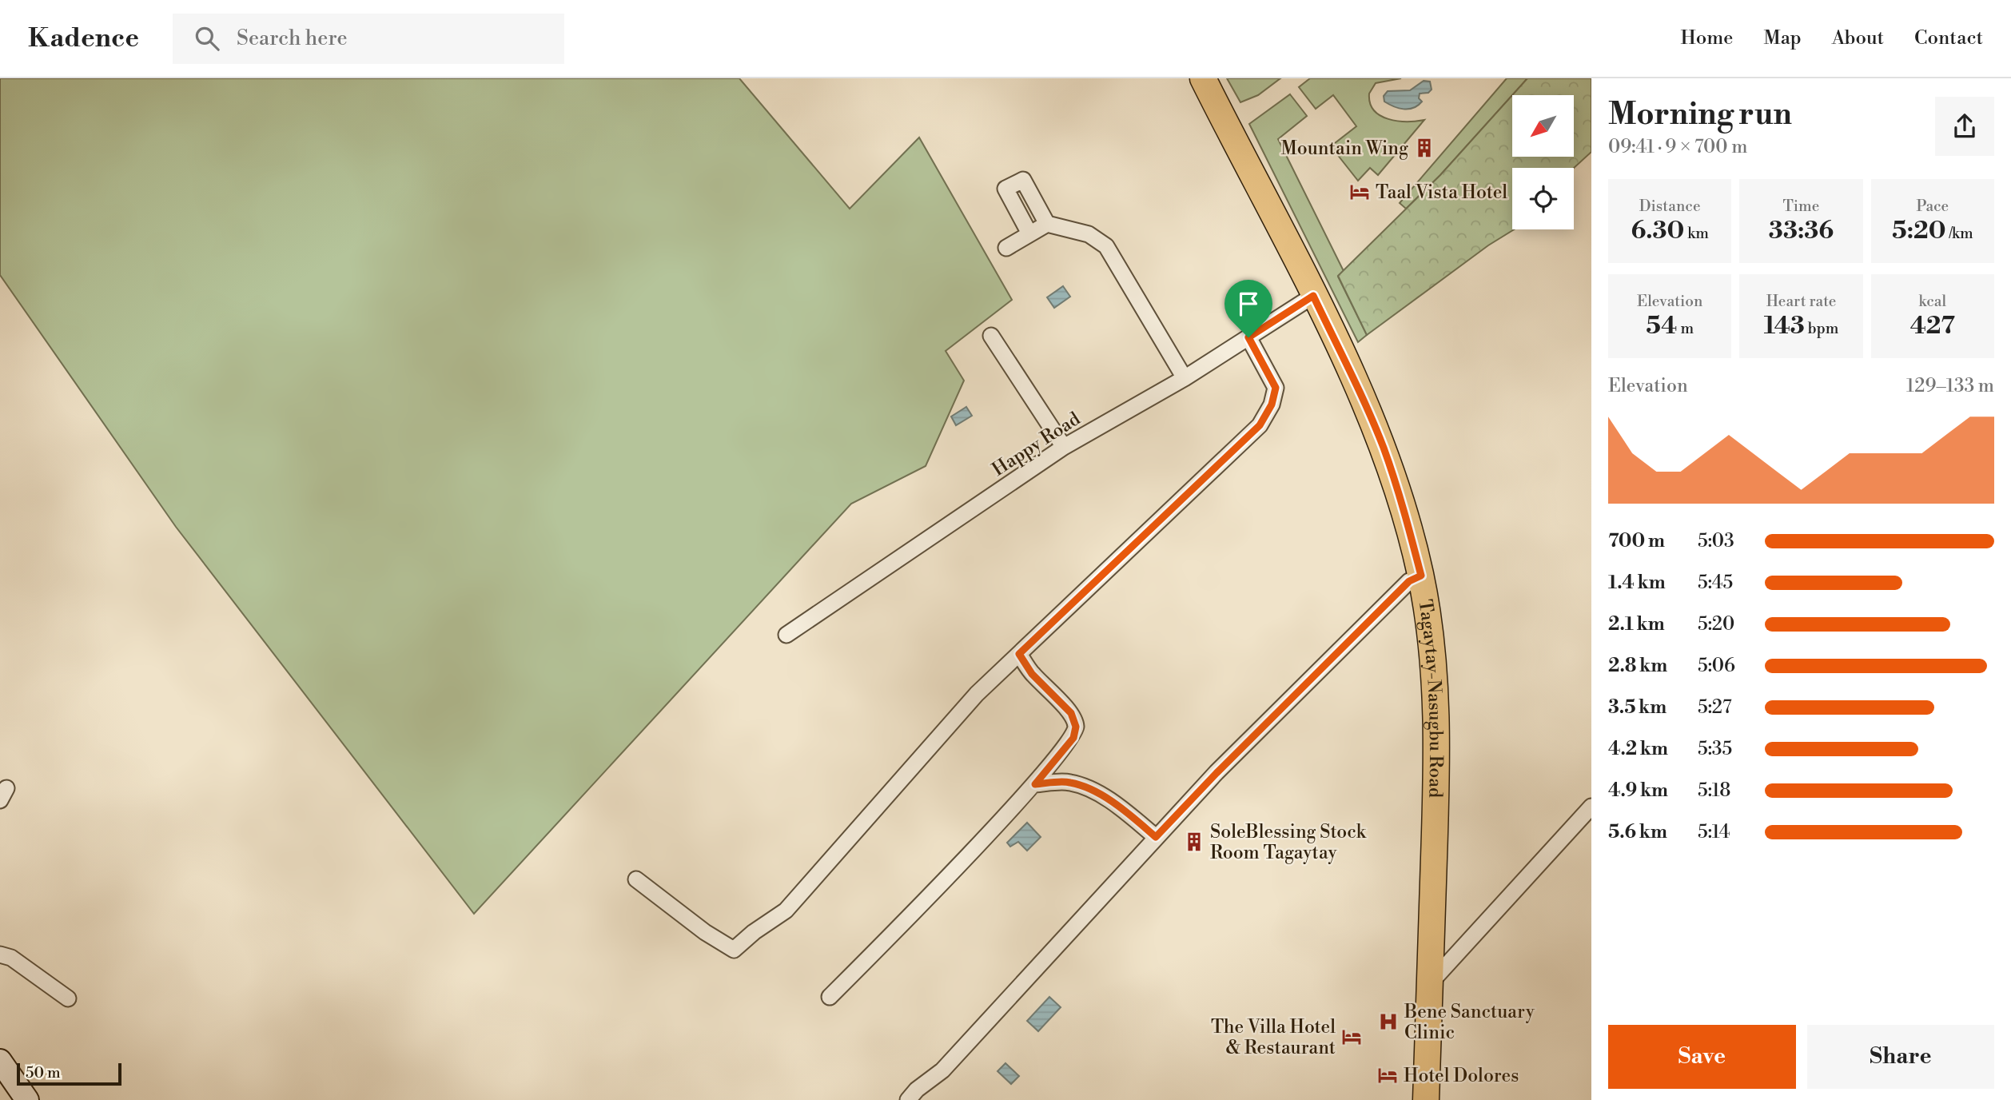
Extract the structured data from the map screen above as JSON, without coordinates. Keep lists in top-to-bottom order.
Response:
{
  "streets": {
    "main road": ["Tagaytay-Nasugbu Road"],
    "street": ["Happy Road"]
  },
  "crossings": [
    ["Happy Road", "Tagaytay-Nasugbu Road"]
  ],
  "places": {
    "building": ["Mountain Wing", "SoleBlessing Stock Room Tagaytay"],
    "hotel": ["Taal Vista Hotel", "The Villa Hotel & Restaurant", "Hotel Dolores"],
    "hospital": ["Bene Sanctuary Clinic"]
  },
  "scale_bar": "50 m",
  "north": "bottom left",
  "page": {
    "header": "Kadence",
    "search": "Search here",
    "nav": [
      "Home",
      "Map",
      "About",
      "Contact"
    ],
    "heading": ["Morning run", "09:41 · 9 × 700 m"],
    "stats": [
      ["Distance", "6.30 km"],
      ["Time", "33:36"],
      ["Pace", "5:20 /km"],
      ["Elevation", "54 m"],
      ["Heart rate", "143 bpm"],
      ["kcal", "427"]
    ],
    "chart": ["Elevation", "129–133 m"],
    "list": [
      {
        "name": "700 m",
        "note": "5:03"
      },
      {
        "name": "1.4 km",
        "note": "5:45"
      },
      {
        "name": "2.1 km",
        "note": "5:20"
      },
      {
        "name": "2.8 km",
        "note": "5:06"
      },
      {
        "name": "3.5 km",
        "note": "5:27"
      },
      {
        "name": "4.2 km",
        "note": "5:35"
      },
      {
        "name": "4.9 km",
        "note": "5:18"
      },
      {
        "name": "5.6 km",
        "note": "5:14"
      }
    ],
    "buttons": ["Save", "Share"],
    "scale": "50 m"
  }
}
